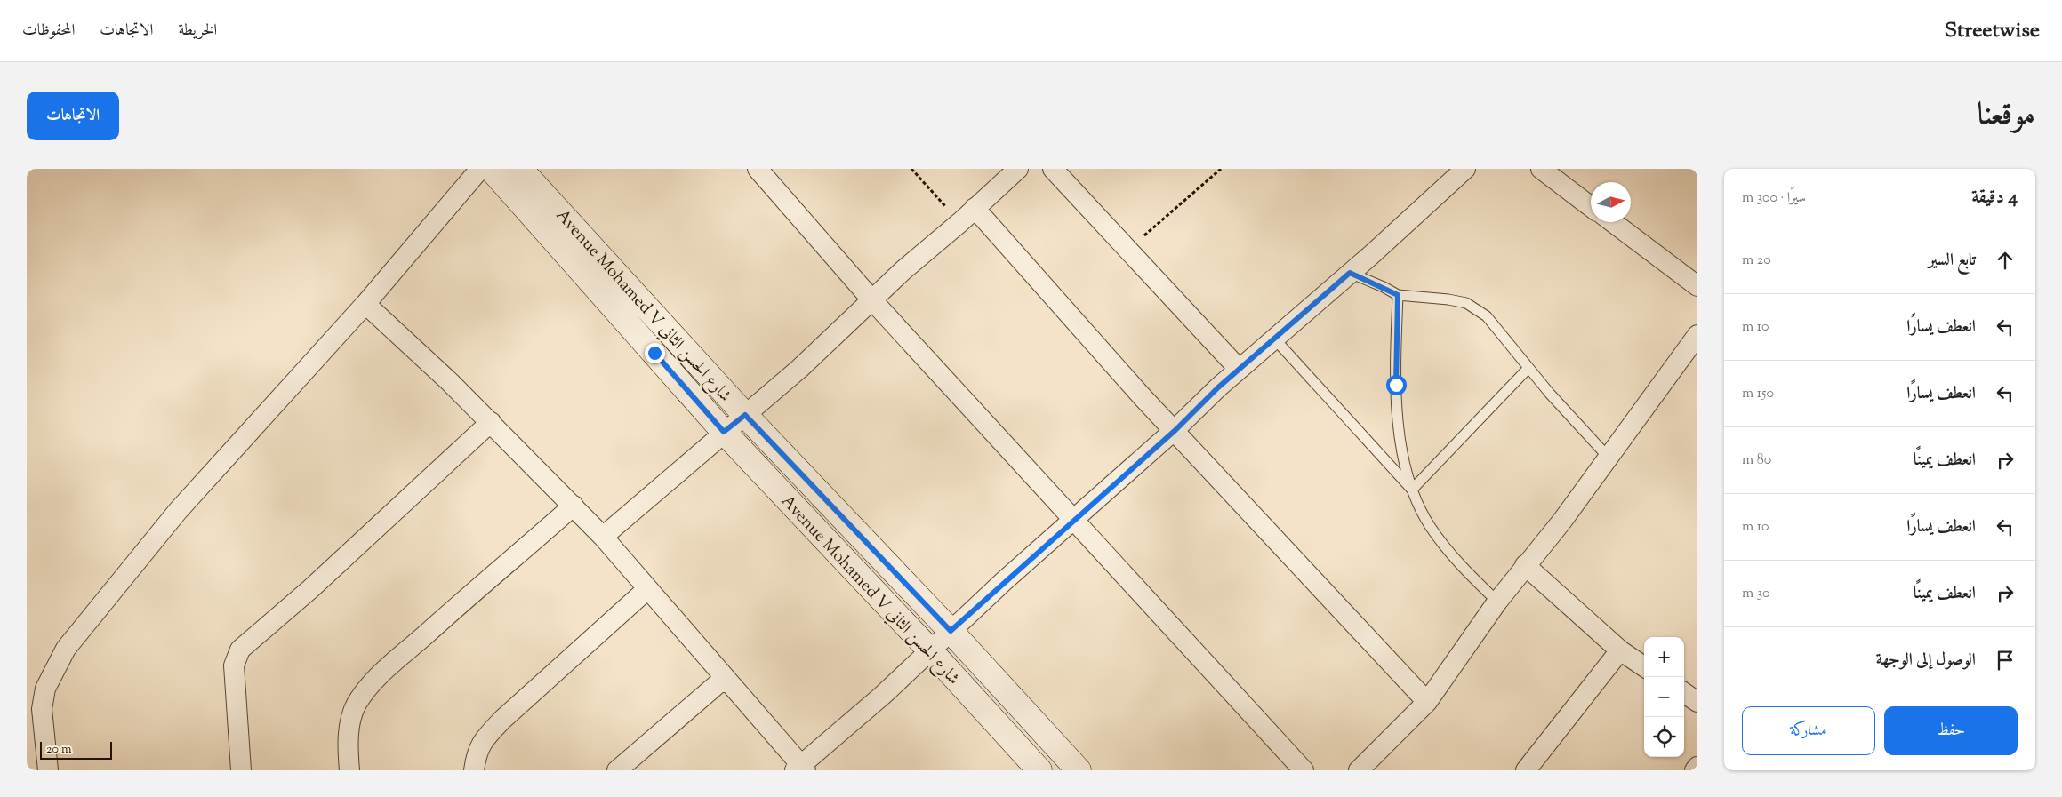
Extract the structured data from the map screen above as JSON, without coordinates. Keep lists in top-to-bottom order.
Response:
{
  "streets": {
    "main road": ["Avenue Mohamed V شارع الحسن الثاني"]
  },
  "scale_bar": "20 m",
  "north": "right",
  "page": {
    "header": "Streetwise",
    "nav": ["الخريطة", "الاتجاهات", "المحفوظات"],
    "title": "موقعنا",
    "buttons": [
      "الاتجاهات",
      ["حفظ", "مشاركة"]
    ],
    "heading": ["4 دقيقة", "سيرًا · 300 m"],
    "list": [
      ["تابع السير", "20 m"],
      ["انعطف يسارًا", "10 m"],
      ["انعطف يسارًا", "150 m"],
      ["انعطف يمينًا", "80 m"],
      ["انعطف يسارًا", "10 m"],
      ["انعطف يمينًا", "30 m"],
      "الوصول إلى الوجهة"
    ],
    "map_buttons": ["+", "−"],
    "scale": "20 m"
  }
}
